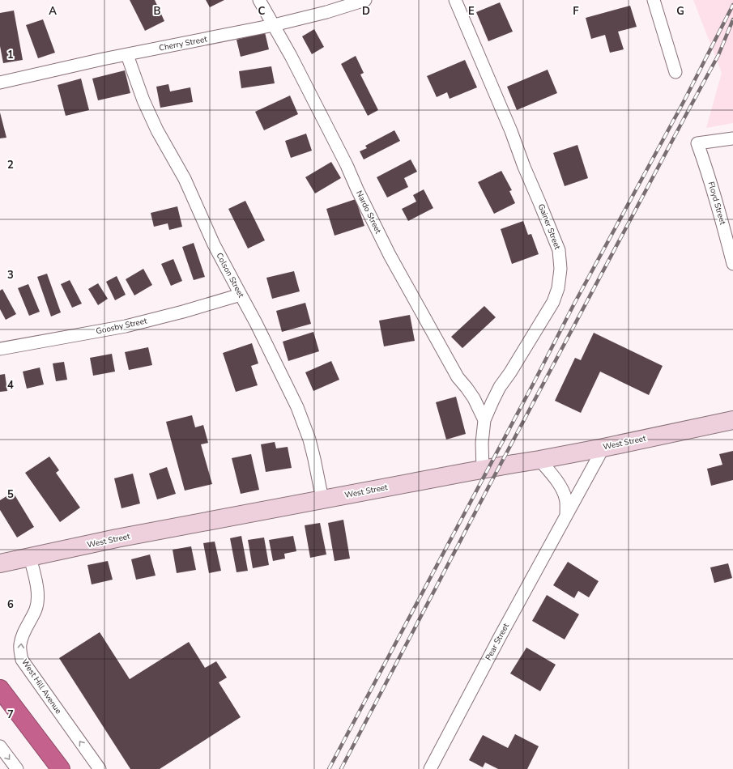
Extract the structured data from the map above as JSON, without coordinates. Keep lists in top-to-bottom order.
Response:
{
  "streets": {
    "street": [
      "Cherry Street",
      "Floyd Street",
      "Nardo Street",
      "Gainer Street",
      "Colson Street",
      "Goosby Street",
      "West Street",
      "Pear Street",
      "West Hill Avenue"
    ]
  },
  "crossings": [
    ["Cherry Street", "Nardo Street"],
    ["Cherry Street", "Colson Street"],
    ["Nardo Street", "Gainer Street"],
    ["Gainer Street", "West Street"],
    ["Colson Street", "Goosby Street"],
    ["Colson Street", "West Street"],
    ["West Street", "Pear Street"],
    ["West Street", "West Hill Avenue"]
  ],
  "one_way": ["West Hill Avenue"],
  "grid": {
    "columns": [
      "A",
      "B",
      "C",
      "D",
      "E",
      "F",
      "G"
    ],
    "rows": [
      "1",
      "2",
      "3",
      "4",
      "5",
      "6",
      "7"
    ]
  }
}
